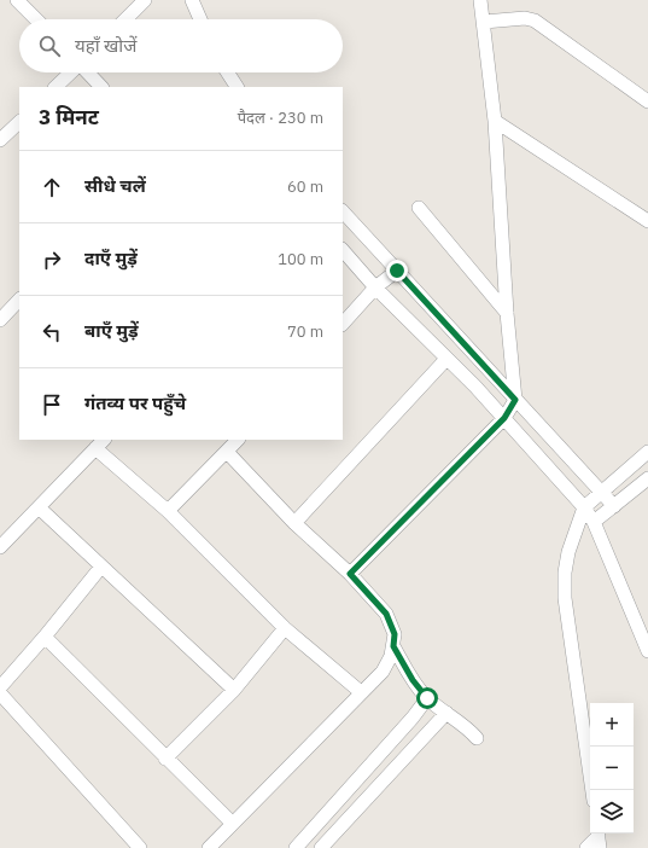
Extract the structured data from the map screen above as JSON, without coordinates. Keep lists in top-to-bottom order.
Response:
{
  "page": {
    "search": "यहाँ खोजें",
    "heading": ["3 मिनट", "पैदल · 230 m"],
    "list": [
      ["सीधे चलें", "60 m"],
      ["दाएँ मुड़ें", "100 m"],
      ["बाएँ मुड़ें", "70 m"],
      "गंतव्य पर पहुँचे"
    ],
    "map_buttons": ["+", "−"]
  }
}
